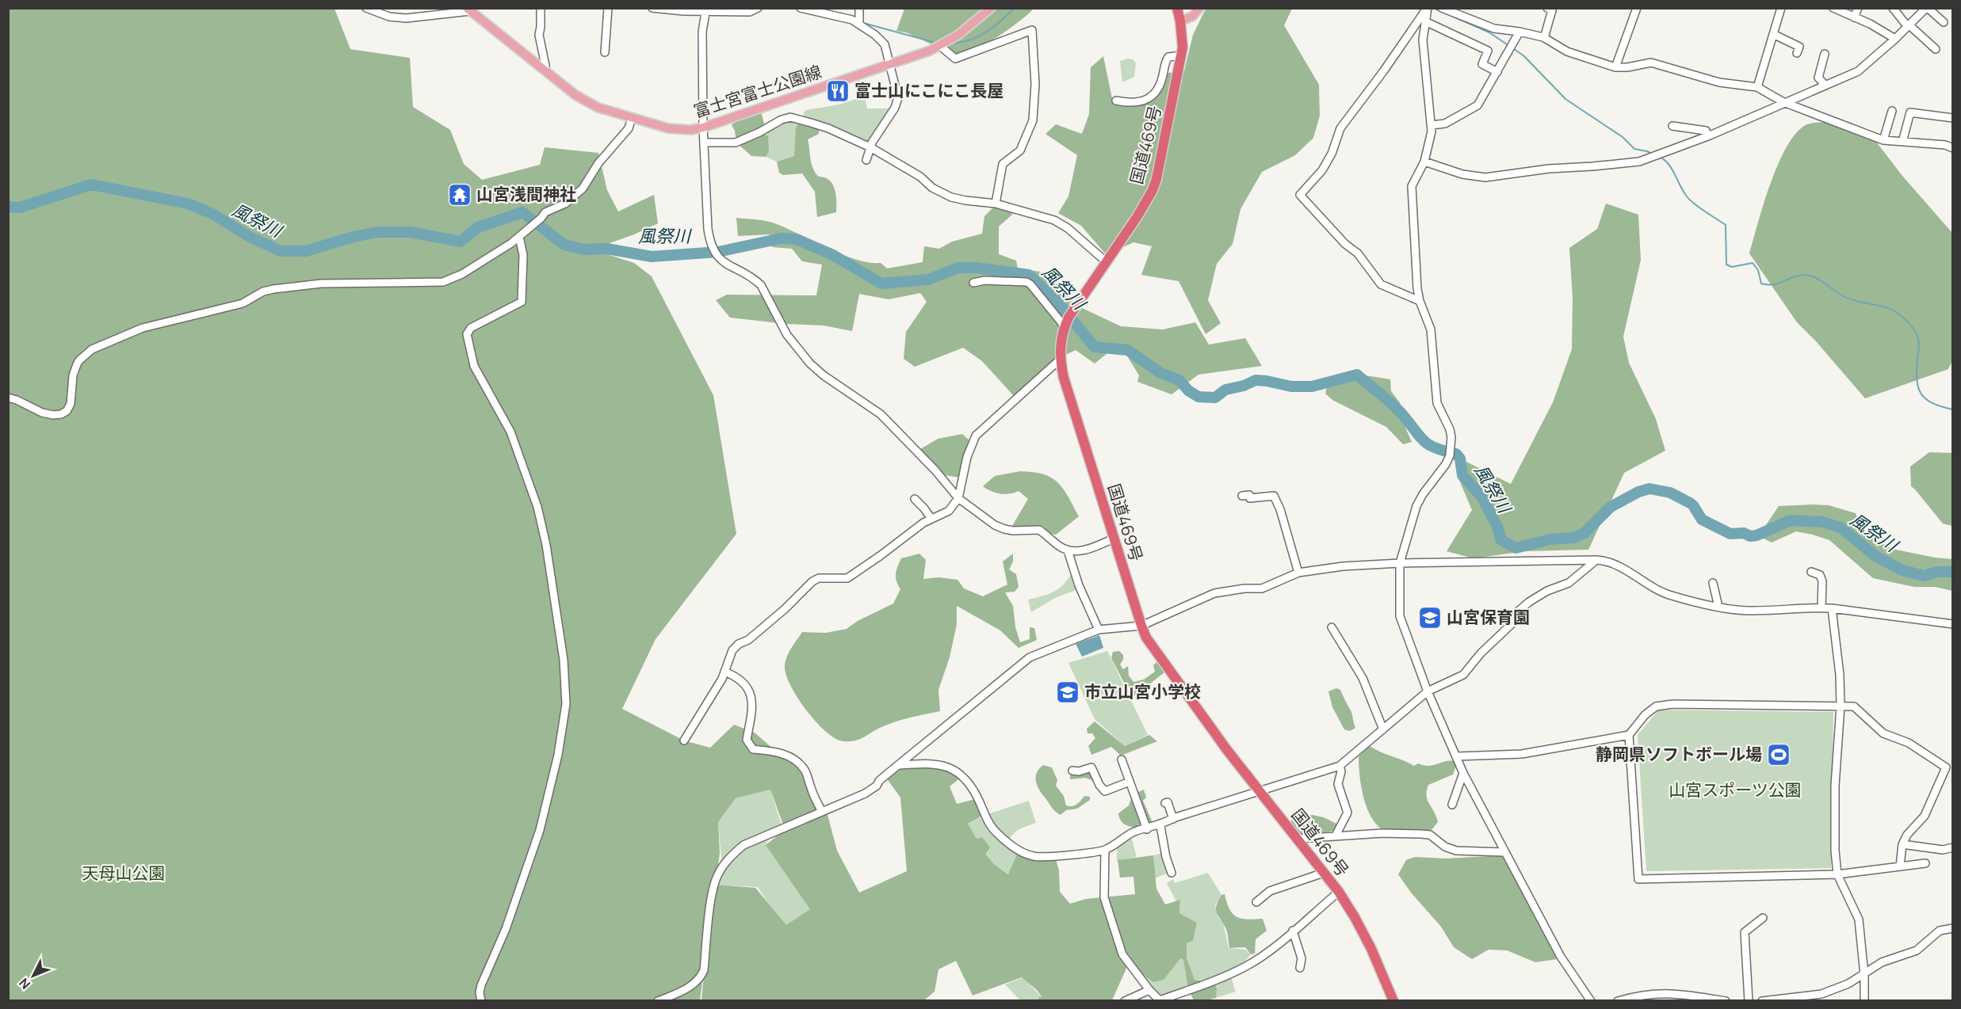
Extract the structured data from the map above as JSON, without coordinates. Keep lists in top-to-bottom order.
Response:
{
  "streets": {
    "highway": ["国道469号"],
    "main road": ["富士宮富士公園線"]
  },
  "water": ["風祭川"],
  "parks": ["山宮スポーツ公園", "天母山公園"],
  "places": {
    "restaurant": ["富士山にこにこ長屋"],
    "temple": ["山宮浅間神社"],
    "school or university": ["山宮保育園", "市立山宮小学校"],
    "sports": ["静岡県ソフトボール場"]
  },
  "north": "bottom left"
}
